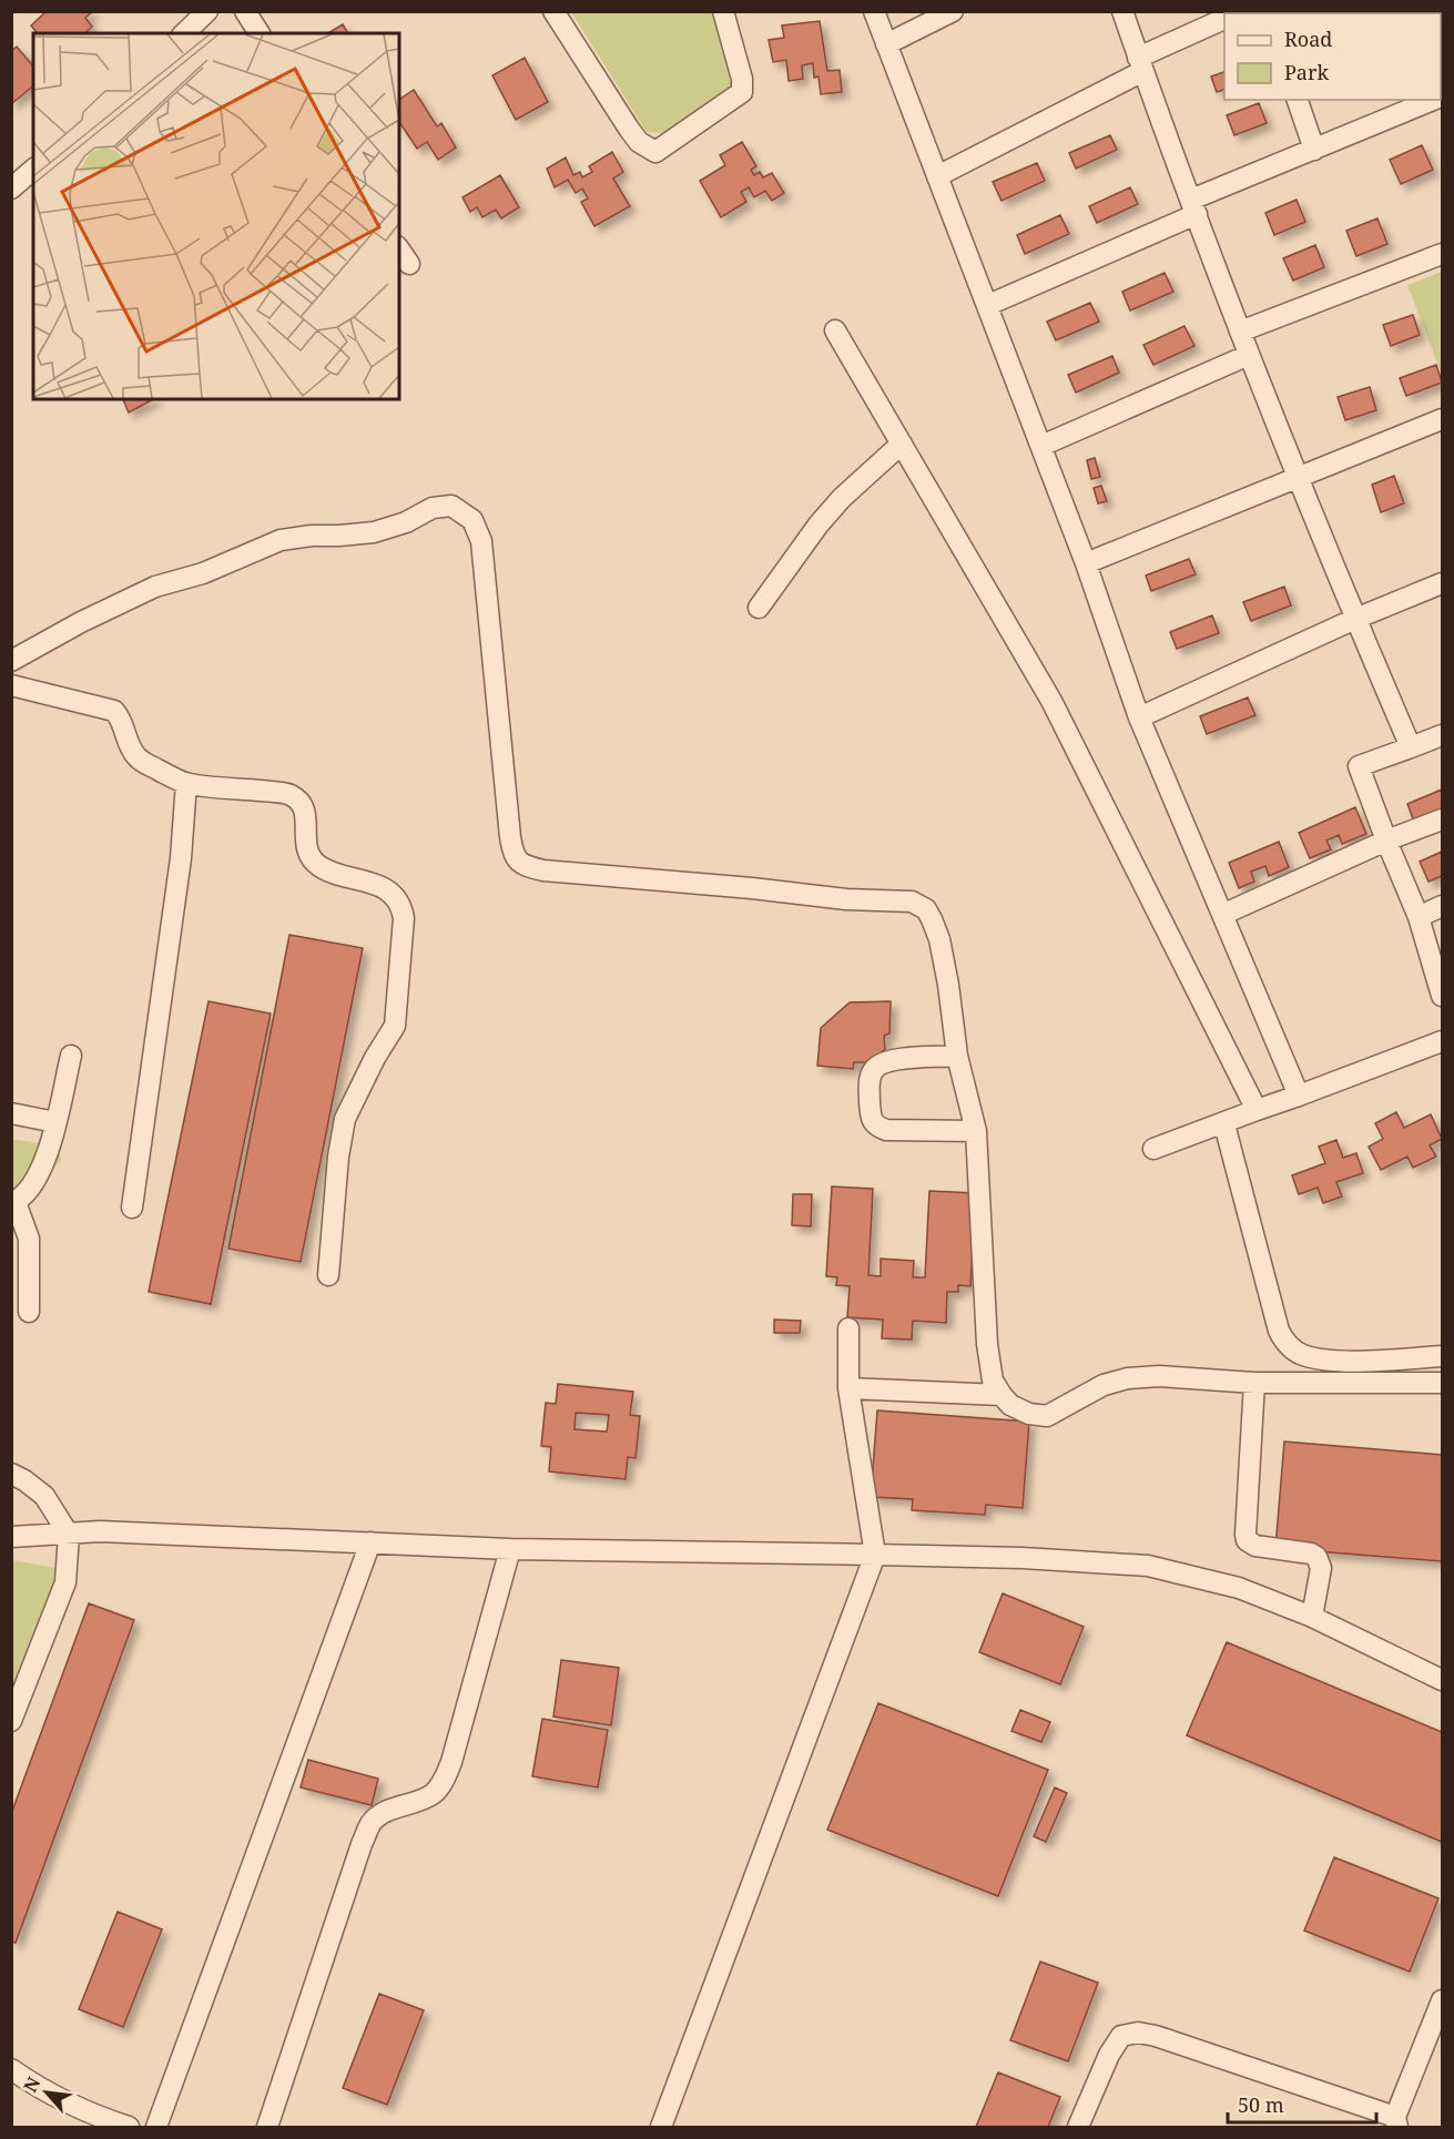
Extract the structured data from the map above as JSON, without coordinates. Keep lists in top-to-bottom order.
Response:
{
  "legend": ["Road", "Park"],
  "scale_bar": "50 m",
  "north": "top left"
}
